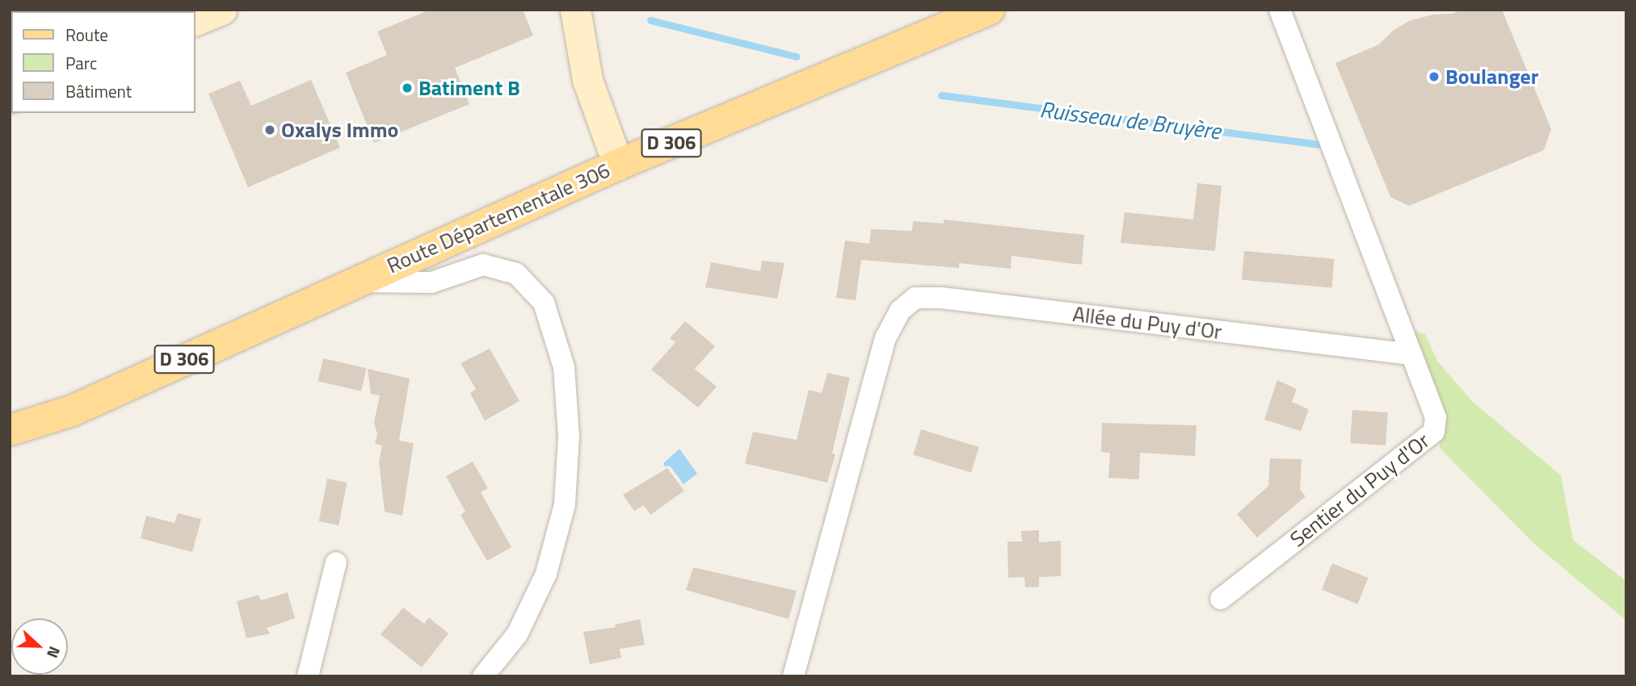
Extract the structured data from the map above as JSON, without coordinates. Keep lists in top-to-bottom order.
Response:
{
  "streets": {
    "main road": ["D 306", "Route Départementale 306"],
    "street": ["Allée du Puy d'Or", "Sentier du Puy d'Or"]
  },
  "crossings": [
    ["Allée du Puy d'Or", "Sentier du Puy d'Or"]
  ],
  "water": ["Ruisseau de Bruyère"],
  "places": ["Boulanger", "Batiment B", "Oxalys Immo"],
  "legend": ["Route", "Parc", "Bâtiment"],
  "north": "right"
}
